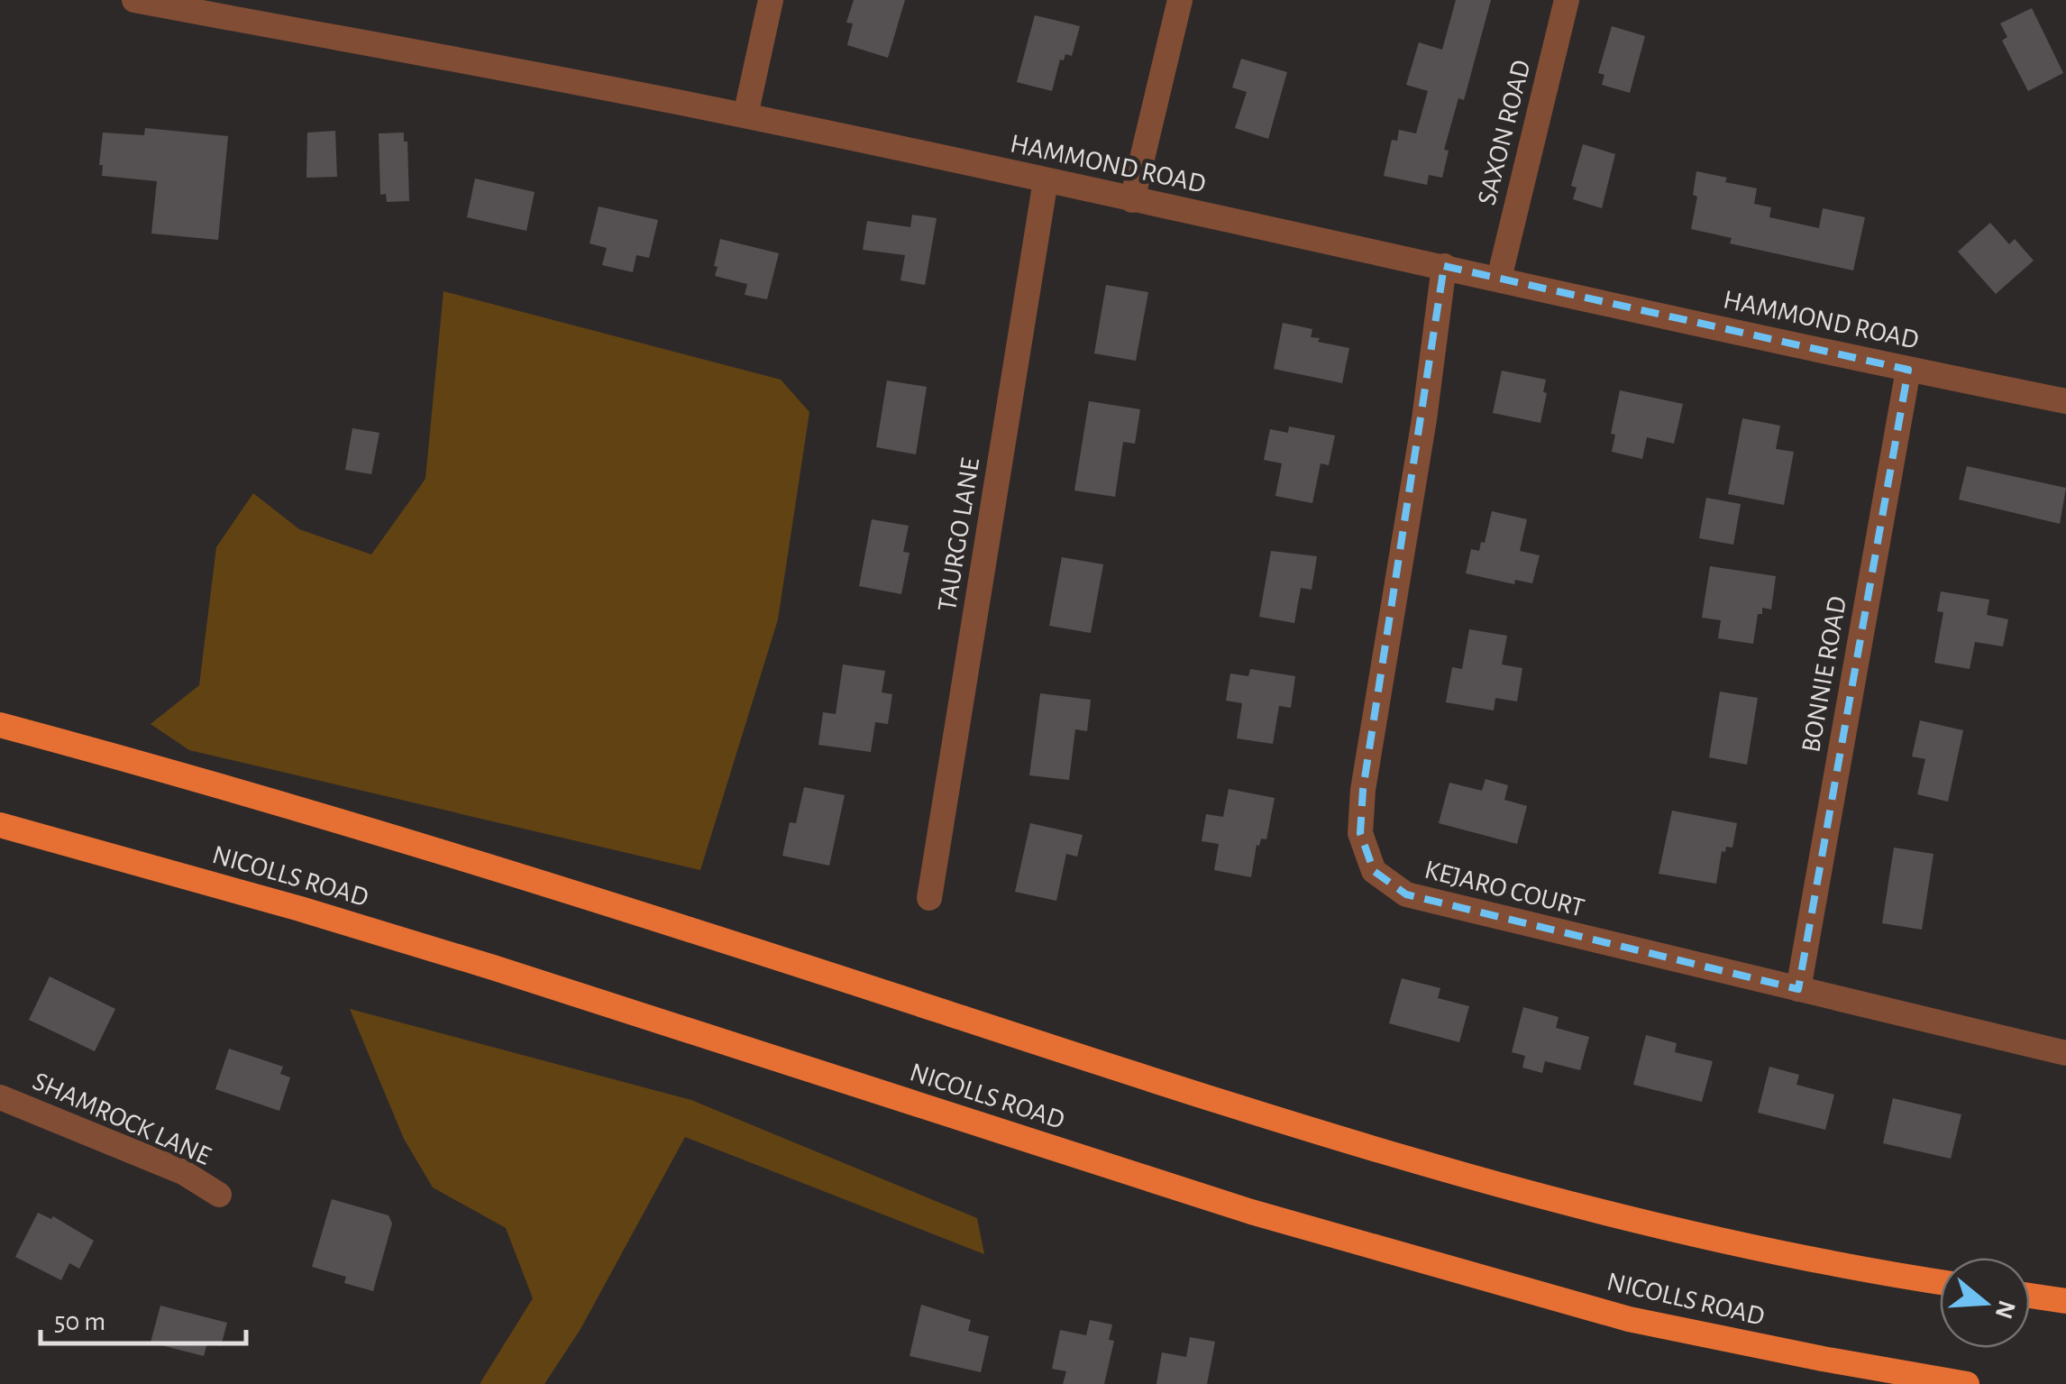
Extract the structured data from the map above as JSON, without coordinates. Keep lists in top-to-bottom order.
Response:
{
  "streets": {
    "highway": ["NICOLLS ROAD"],
    "street": [
      "SAXON ROAD",
      "HAMMOND ROAD",
      "TAURGO LANE",
      "BONNIE ROAD",
      "KEJARO COURT",
      "SHAMROCK LANE"
    ]
  },
  "crossings": [
    ["SAXON ROAD", "HAMMOND ROAD"],
    ["HAMMOND ROAD", "TAURGO LANE"],
    ["HAMMOND ROAD", "BONNIE ROAD"],
    ["HAMMOND ROAD", "KEJARO COURT"],
    ["BONNIE ROAD", "KEJARO COURT"]
  ],
  "scale_bar": "50 m",
  "north": "right"
}
